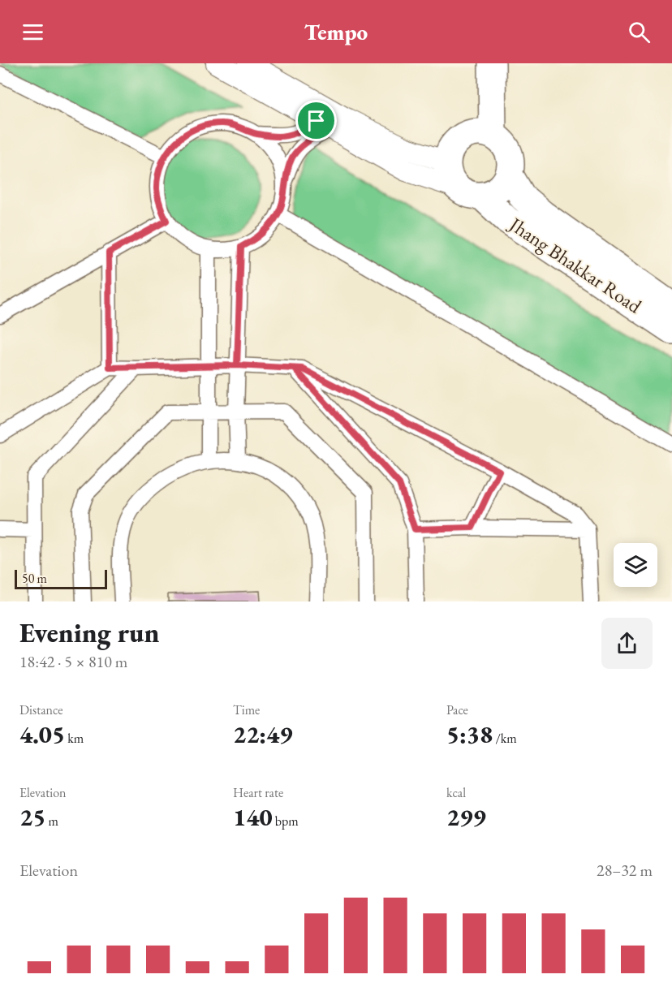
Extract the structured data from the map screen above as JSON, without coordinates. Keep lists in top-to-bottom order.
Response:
{
  "streets": {
    "highway": ["Jhang Bhakkar Road"]
  },
  "scale_bar": "50 m",
  "page": {
    "header": "Tempo",
    "scale": "50 m",
    "heading": ["Evening run", "18:42 · 5 × 810 m"],
    "stats": [
      ["Distance", "4.05 km"],
      ["Time", "22:49"],
      ["Pace", "5:38 /km"],
      ["Elevation", "25 m"],
      ["Heart rate", "140 bpm"],
      ["kcal", "299"]
    ],
    "chart": ["Elevation", "28–32 m"]
  }
}
